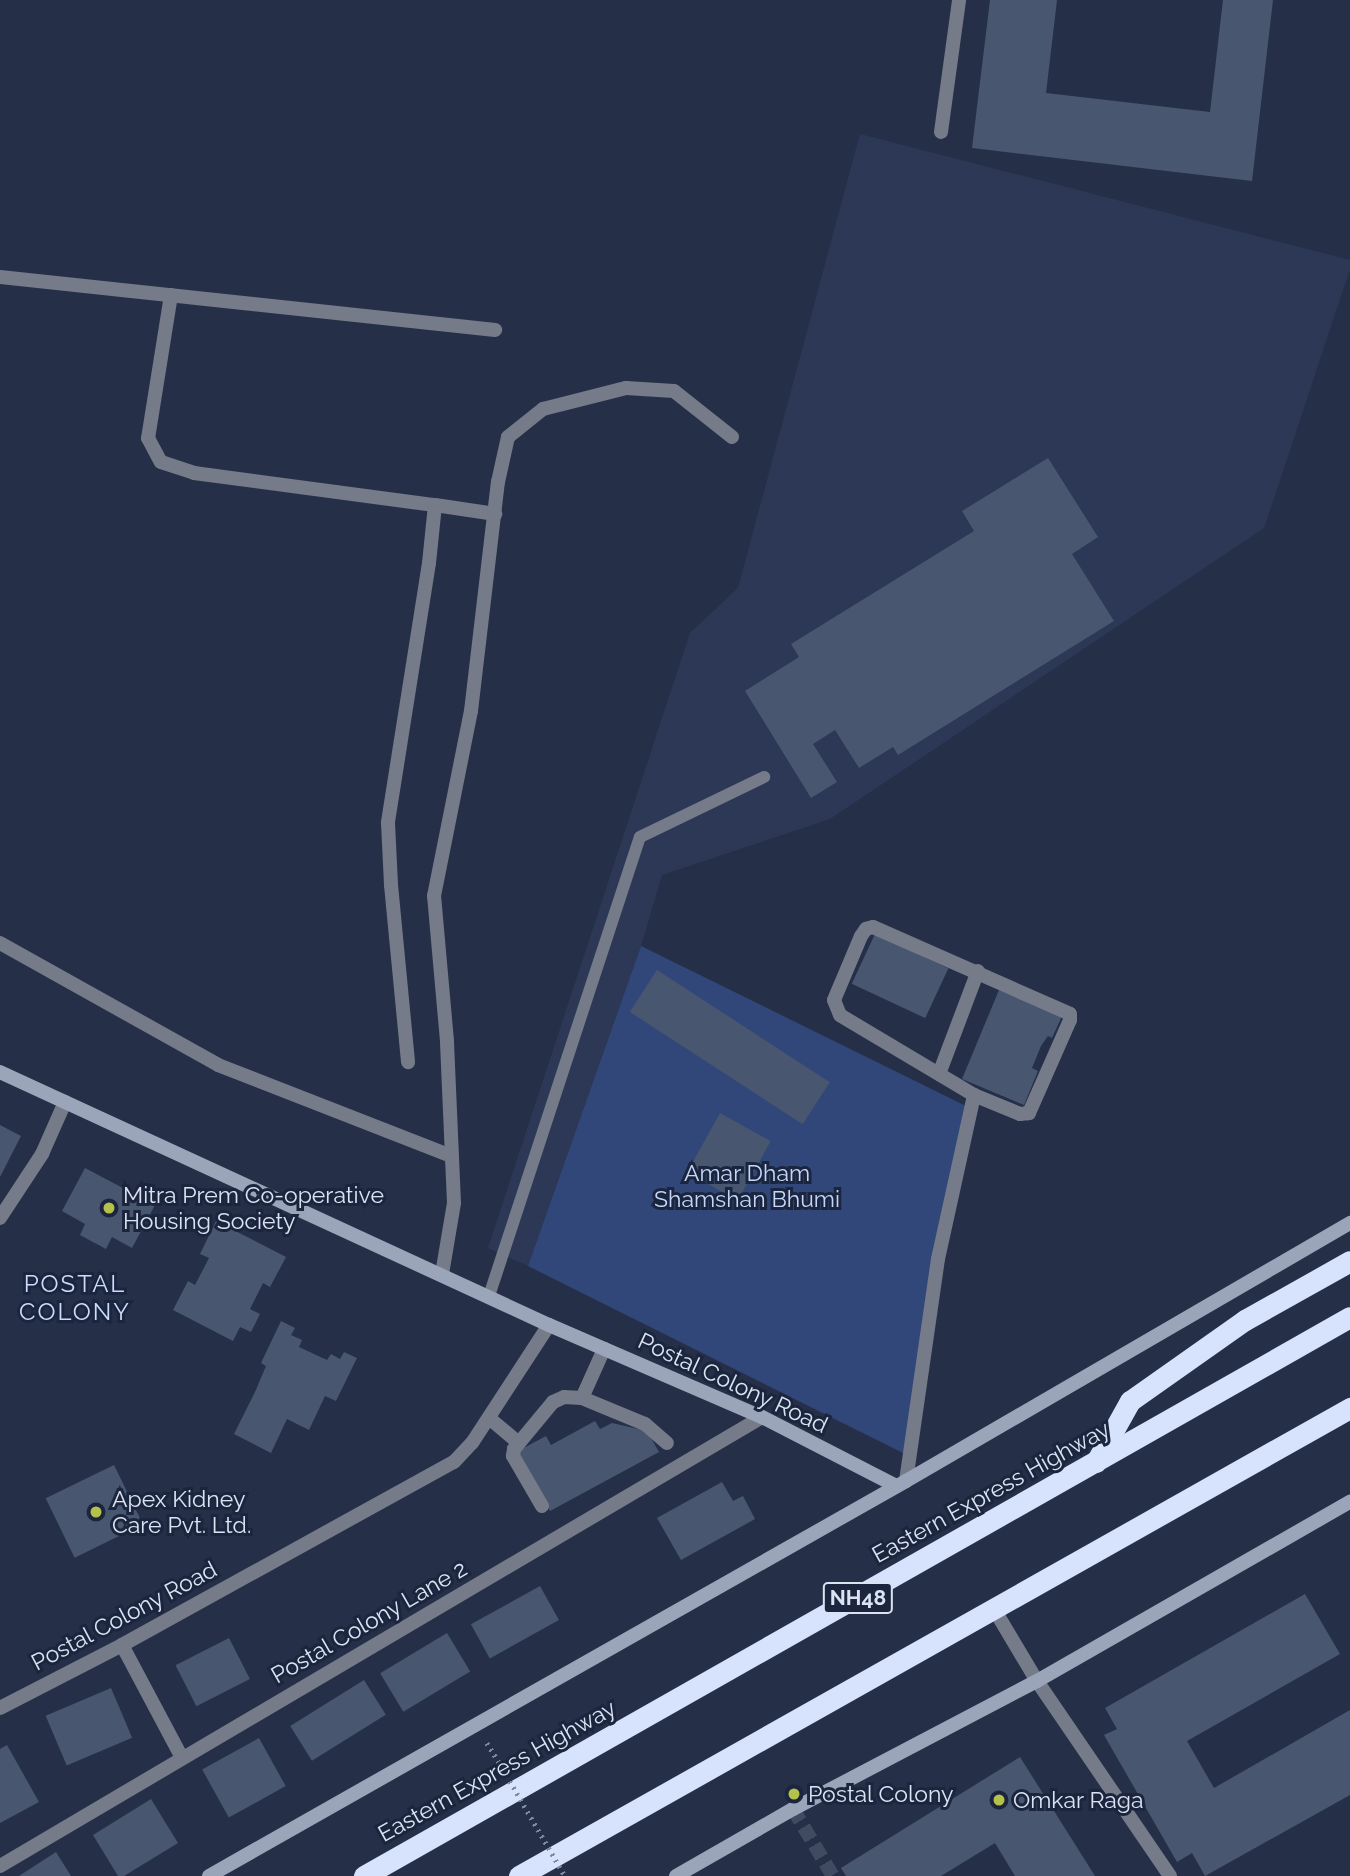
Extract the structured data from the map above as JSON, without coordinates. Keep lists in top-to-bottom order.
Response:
{
  "streets": {
    "highway": ["Eastern Express Highway", "NH48"],
    "street": ["Postal Colony Road", "Postal Colony Lane 2"]
  },
  "crossings": [
    ["Postal Colony Road", "Postal Colony Lane 2"]
  ],
  "districts": ["POSTAL COLONY"],
  "parks": ["Amar Dham Shamshan Bhumi"],
  "places": [
    "Mitra Prem Co-operative Housing Society",
    "Apex Kidney Care Pvt. Ltd.",
    "Postal Colony",
    "Omkar Raga"
  ]
}
